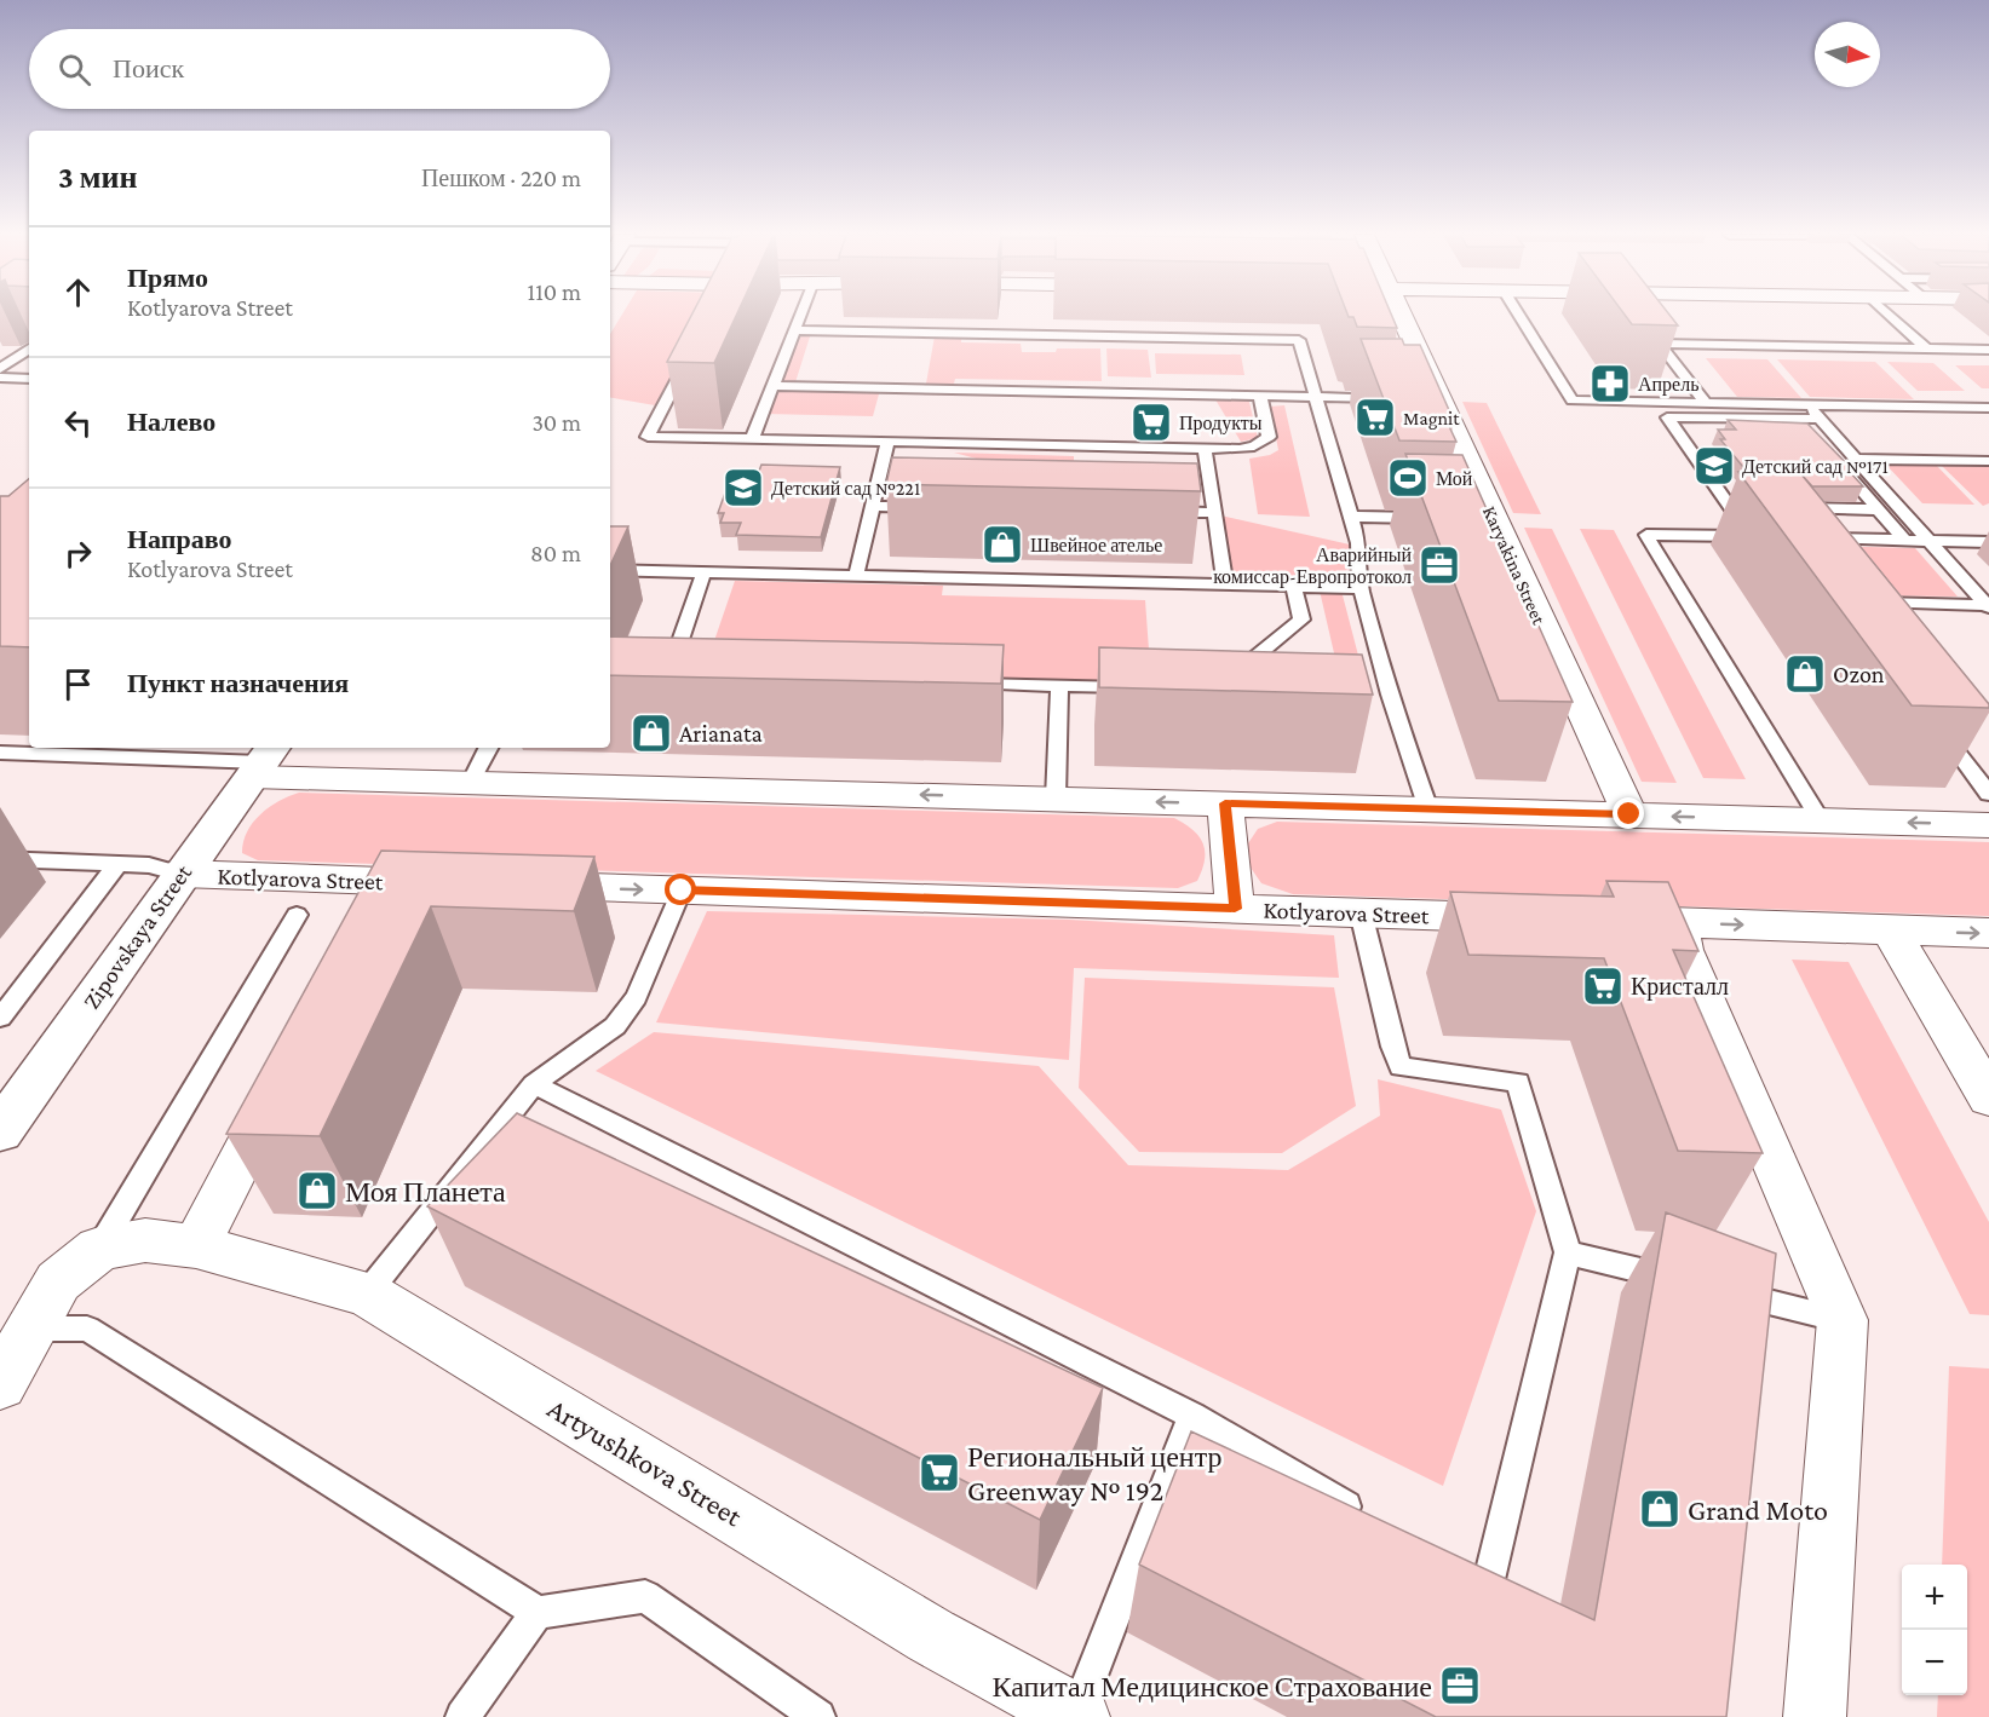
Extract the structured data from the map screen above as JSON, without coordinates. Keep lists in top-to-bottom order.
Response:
{
  "streets": {
    "street": [
      "Karyakina Street",
      "Kotlyarova Street",
      "Zipovskaya Street",
      "Artyushkova Street"
    ]
  },
  "crossings": [
    ["Kotlyarova Street", "Zipovskaya Street"]
  ],
  "places": {
    "pharmacy": ["Апрель"],
    "supermarket": [
      "Magnit",
      "Продукты",
      "Кристалл",
      "Региональный центр Greenway № 192"
    ],
    "school or university": ["Детский сад №171", "Детский сад №221"],
    "sports": ["Мой"],
    "shop": [
      "Швейное ателье",
      "Ozon",
      "Arianata",
      "Моя Планета",
      "Grand Moto"
    ],
    "office": ["Аварийный комиссар-Европротокол", "Капитал Медицинское Страхование"]
  },
  "north": "right",
  "page": {
    "search": "Поиск",
    "heading": ["3 мин", "Пешком · 220 m"],
    "list": [
      ["Прямо", "Kotlyarova Street", "110 m"],
      ["Налево", "30 m"],
      ["Направо", "Kotlyarova Street", "80 m"],
      "Пункт назначения"
    ],
    "map_buttons": ["+", "−"]
  }
}
